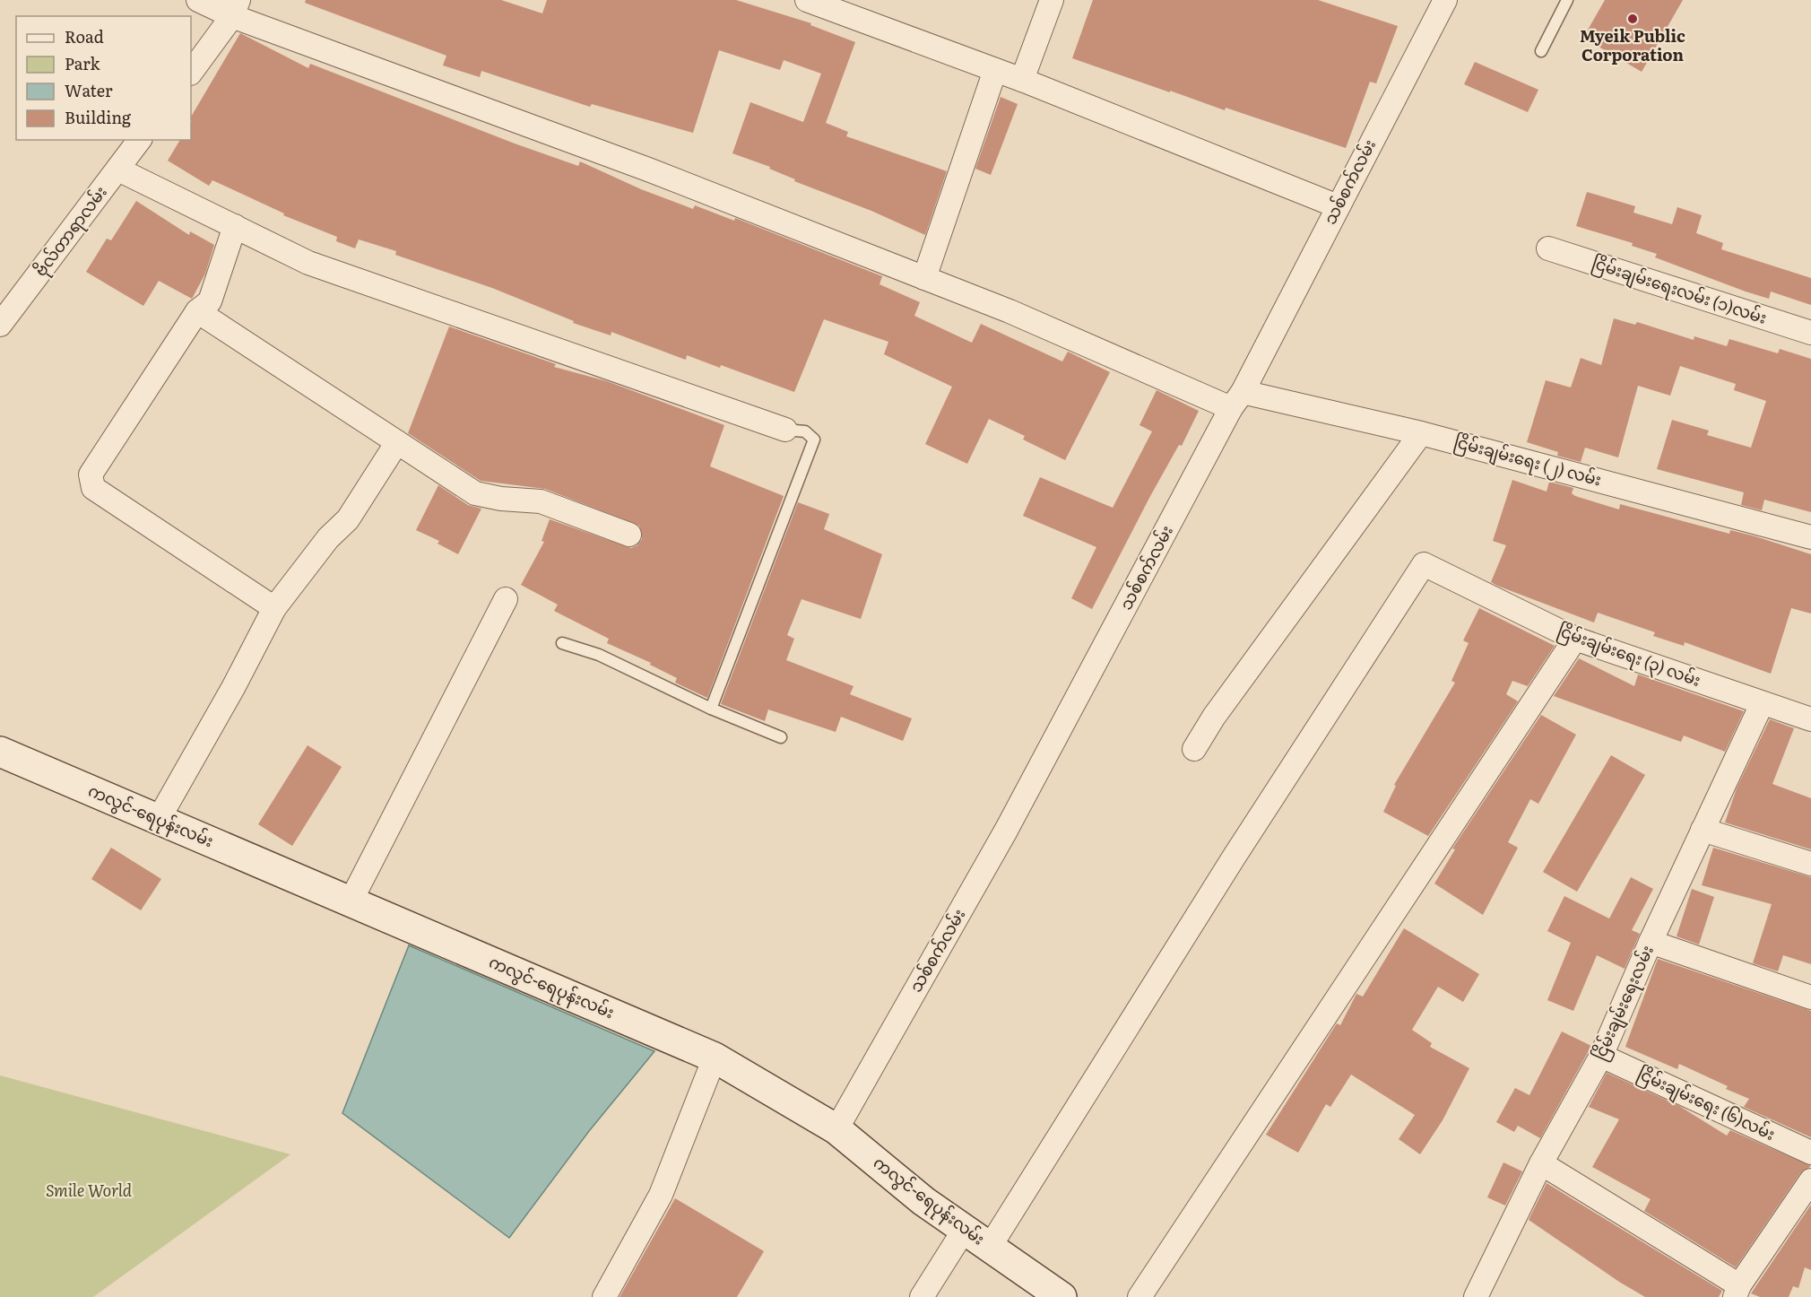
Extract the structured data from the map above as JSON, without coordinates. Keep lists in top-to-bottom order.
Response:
{
  "streets": {
    "street": [
      "သစ်စက်လမ်း",
      "ဗိုလ်တာရာလမ်း",
      "ငြိမ်းချမ်းရေးလမ်း (၁)လမ်း",
      "ငြိမ်းချမ်းရေး (၂) လမ်း",
      "ငြိမ်းချမ်းရေး (၃) လမ်း",
      "ကလွင်-ရေပုန်းလမ်း",
      "ငြိမ်းချမ်းရေးလမ်း",
      "ငြိမ်းချမ်းရေး (၆)လမ်း"
    ]
  },
  "crossings": [
    ["သစ်စက်လမ်း", "ငြိမ်းချမ်းရေး (၂) လမ်း"],
    ["သစ်စက်လမ်း", "ကလွင်-ရေပုန်းလမ်း"],
    ["ငြိမ်းချမ်းရေး (၃) လမ်း", "ကလွင်-ရေပုန်းလမ်း"],
    ["ငြိမ်းချမ်းရေး (၃) လမ်း", "ငြိမ်းချမ်းရေးလမ်း"],
    ["ငြိမ်းချမ်းရေးလမ်း", "ငြိမ်းချမ်းရေး (၆)လမ်း"]
  ],
  "parks": ["Smile World"],
  "places": ["Myeik Public Corporation"],
  "legend": [
    "Road",
    "Park",
    "Water",
    "Building"
  ]
}
